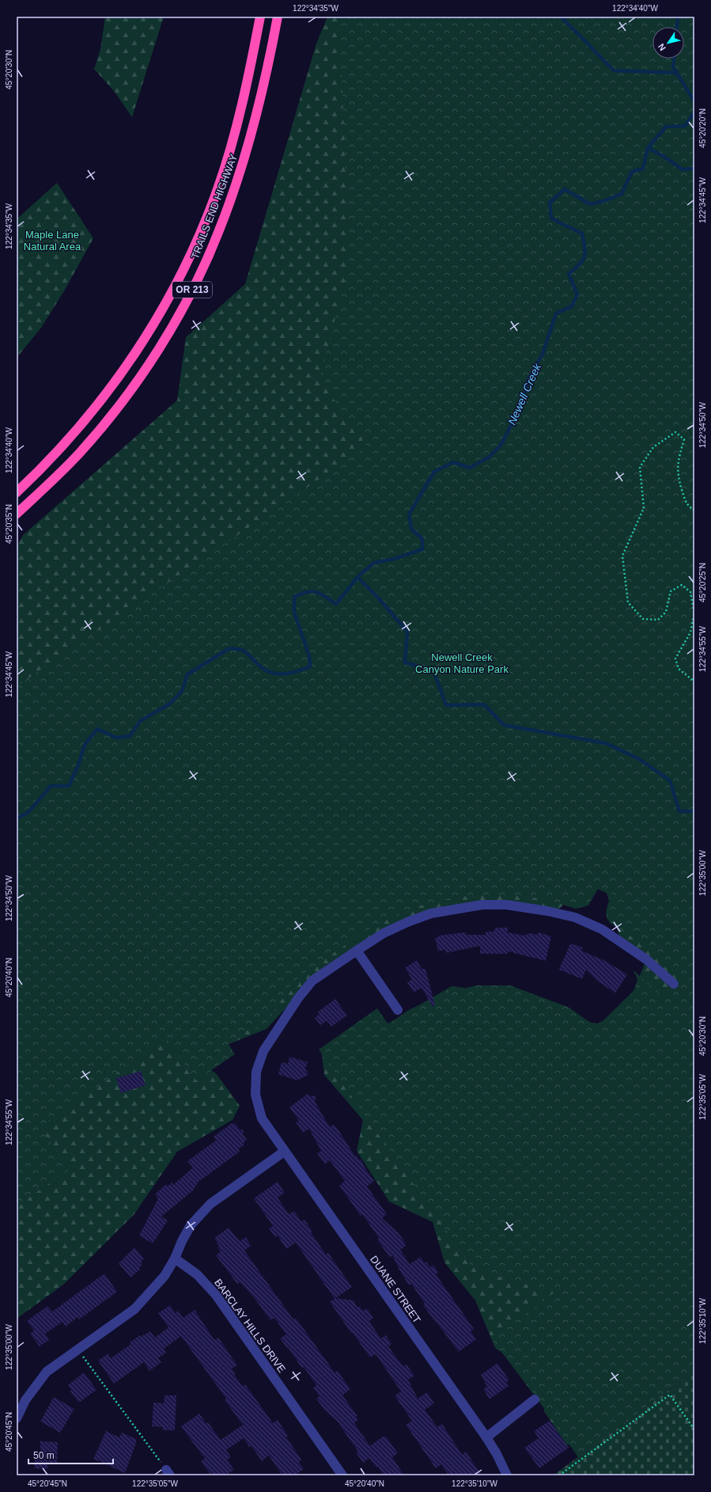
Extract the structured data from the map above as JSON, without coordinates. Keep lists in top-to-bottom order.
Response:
{
  "streets": {
    "highway": ["TRAILS END HIGHWAY", "OR 213"],
    "street": ["DUANE STREET", "BARCLAY HILLS DRIVE"]
  },
  "water": ["Newell Creek"],
  "parks": ["Maple Lane Natural Area", "Newell Creek Canyon Nature Park"],
  "scale_bar": "50 m",
  "north": "bottom left",
  "coordinates": [
    "122°34'35\"W",
    "122°34'40\"W",
    "45°20'30\"N",
    "45°20'20\"N",
    "122°34'45\"W",
    "122°34'50\"W",
    "45°20'35\"N",
    "45°20'25\"N",
    "122°34'55\"W",
    "122°35'00\"W",
    "45°20'40\"N",
    "122°35'05\"W",
    "122°35'10\"W",
    "45°20'45\"N"
  ]
}
